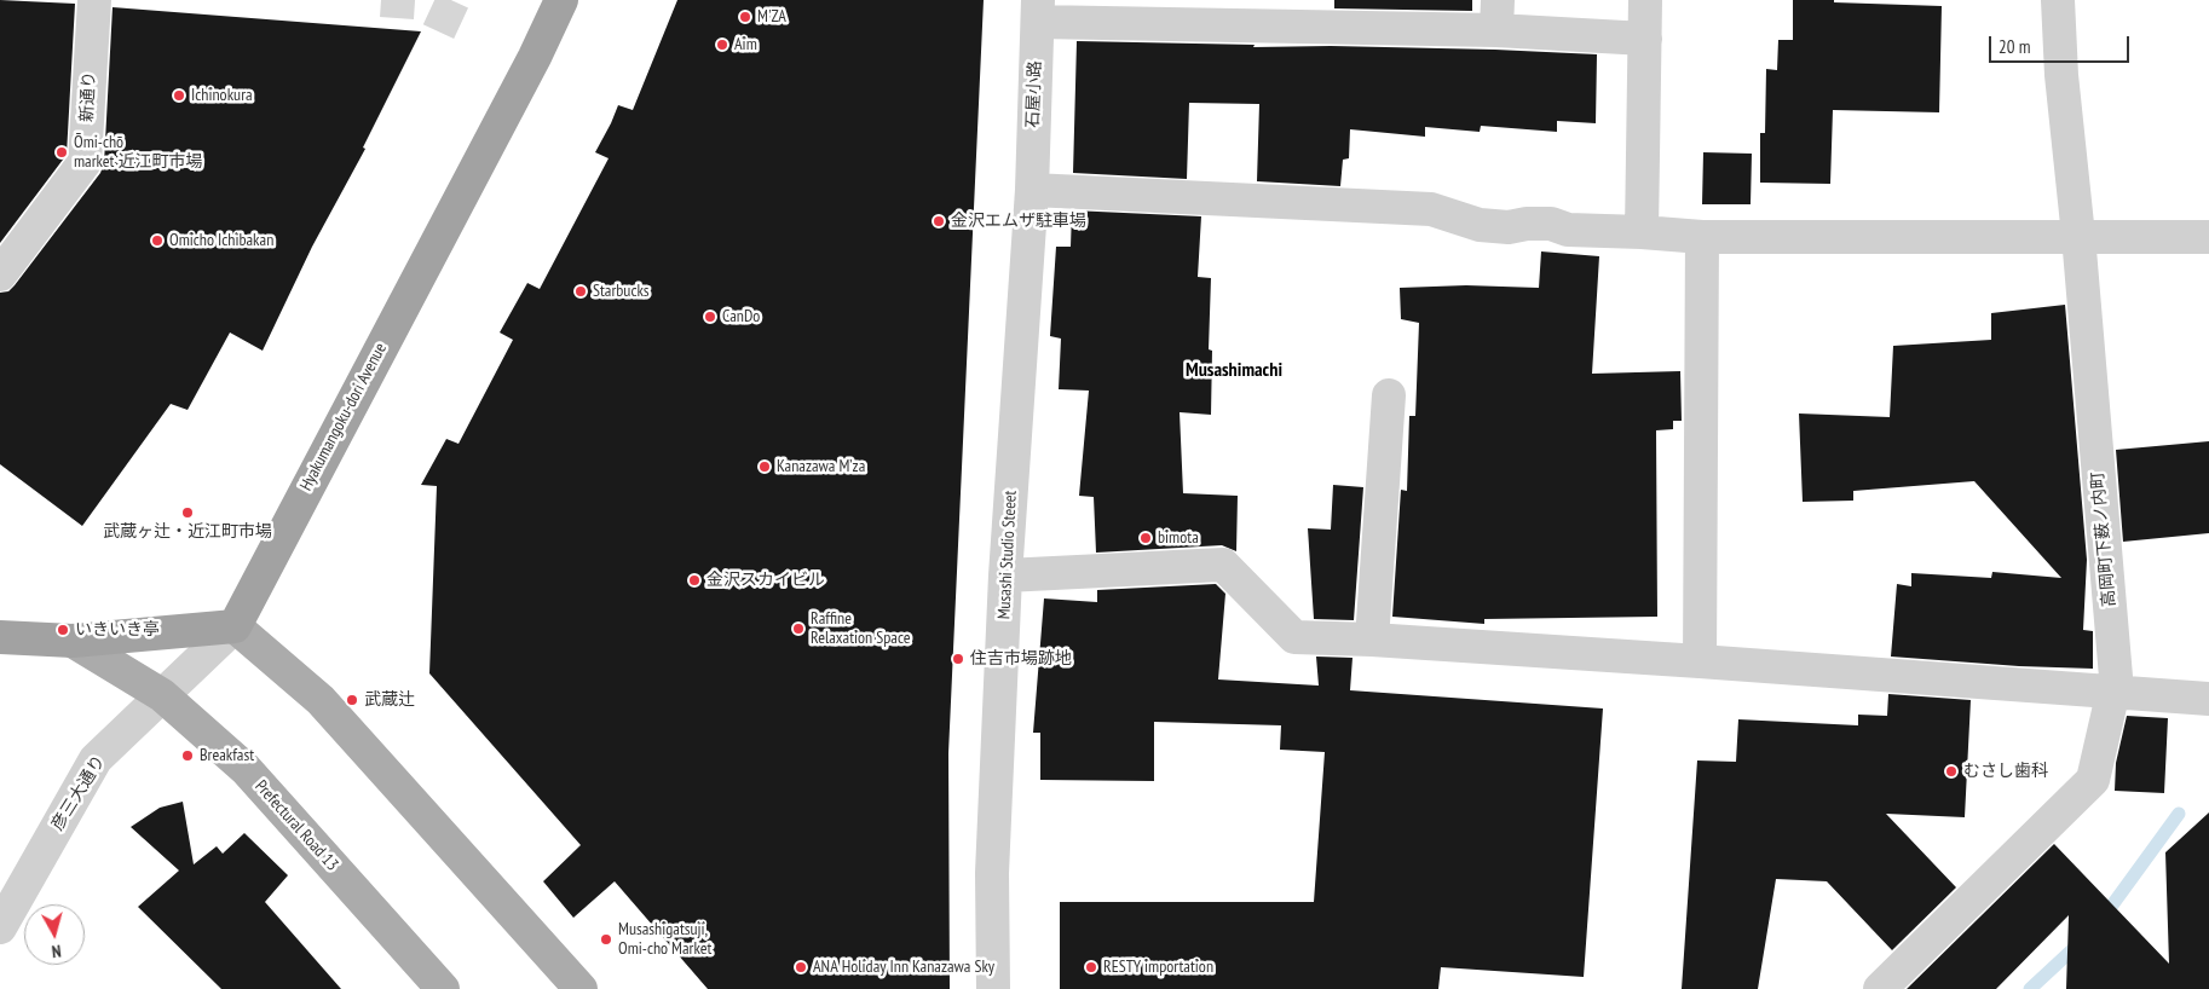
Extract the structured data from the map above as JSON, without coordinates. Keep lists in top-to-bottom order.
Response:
{
  "streets": {
    "highway": ["Hyakumangoku-dori Avenue"],
    "main road": ["Prefectural Road 13"],
    "street": [
      "石屋小路",
      "新通り",
      "高岡町下薮ノ内町",
      "Musashi Studio Steeet",
      "彦三大通り"
    ]
  },
  "crossings": [
    ["石屋小路", "Musashi Studio Steeet"],
    ["Hyakumangoku-dori Avenue", "彦三大通り"],
    ["彦三大通り", "Prefectural Road 13"]
  ],
  "districts": ["Musashimachi"],
  "places": [
    "M'ZA",
    "Aim",
    "Ichinokura",
    "Ōmi-chō market 近江町市場",
    "金沢エムザ駐車場",
    "Omicho Ichibakan",
    "Starbucks",
    "CanDo",
    "Kanazawa M’za",
    "武蔵ヶ辻・近江町市場",
    "bimota",
    "金沢スカイビル",
    "Raffine Relaxation Space",
    "いきいき亭",
    "住吉市場跡地",
    "武蔵辻",
    "Breakfast",
    "むさし歯科",
    "Musashigatsuji, Omi-cho Market",
    "ANA Holiday Inn Kanazawa Sky",
    "RESTY importation"
  ],
  "scale_bar": "20 m",
  "north": "bottom"
}
